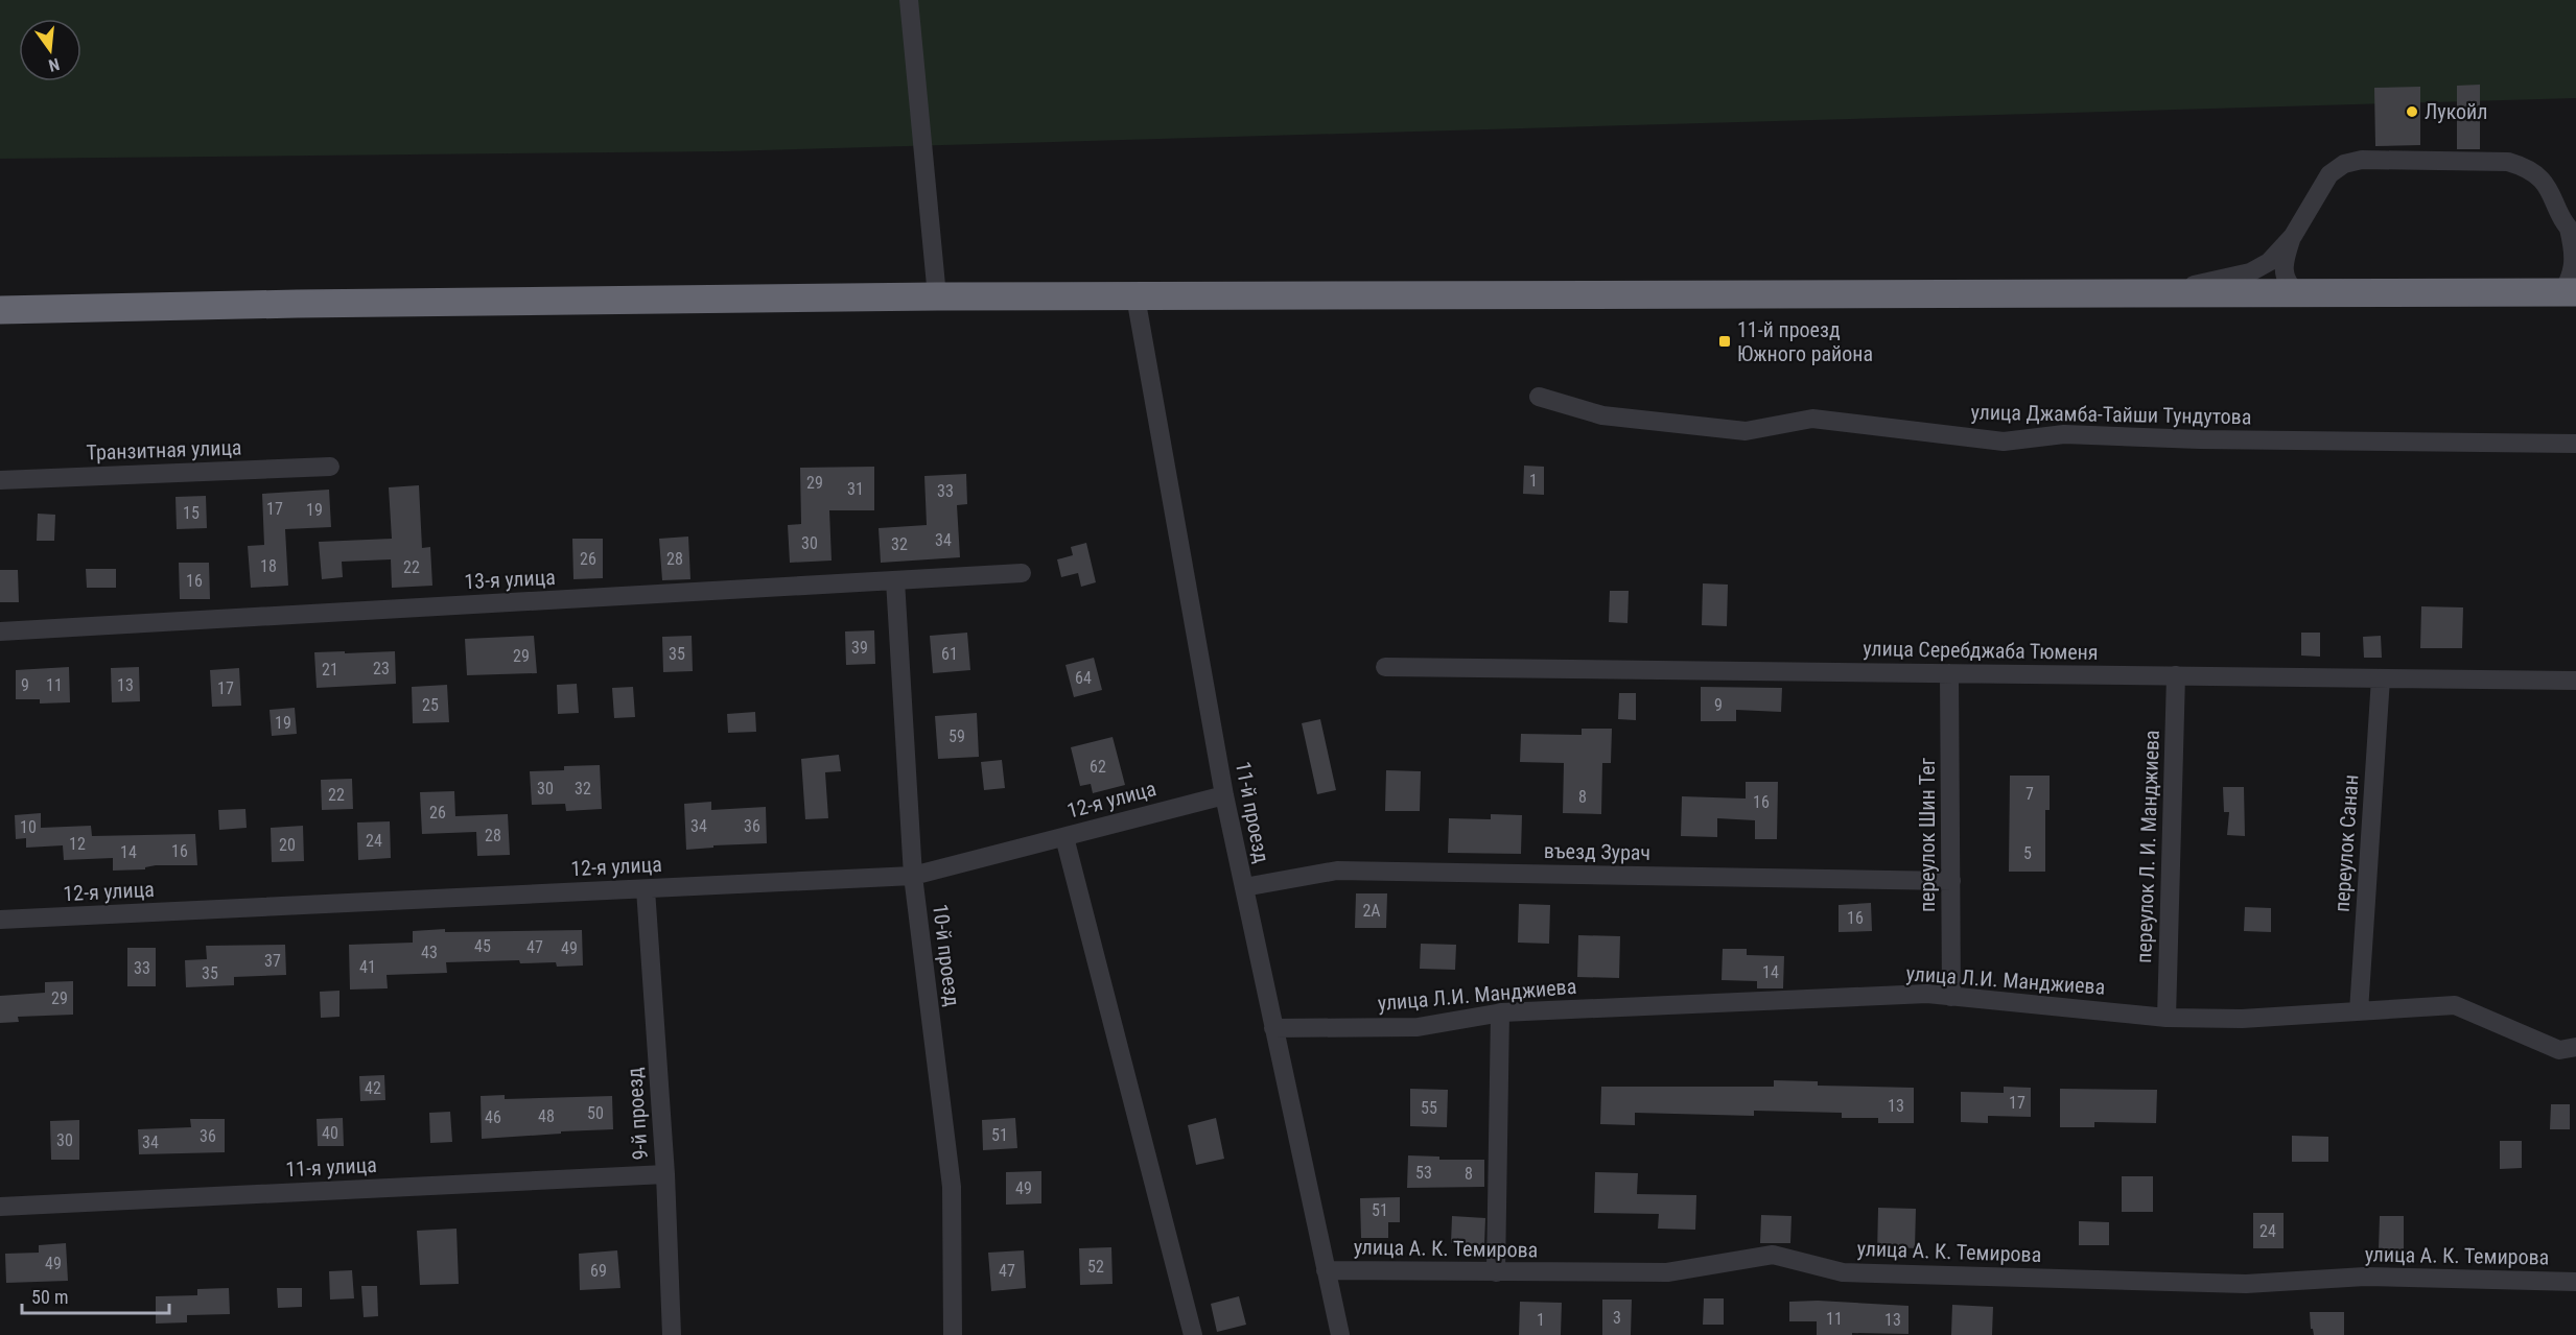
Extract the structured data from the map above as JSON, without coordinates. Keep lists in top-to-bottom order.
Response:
{
  "streets": {
    "street": [
      "улица Джамба-Тайши Тундутова",
      "Транзитная улица",
      "13-я улица",
      "улица Серебджаба Тюменя",
      "12-я улица",
      "11-й проезд",
      "переулок Шин Тег",
      "переулок Санан",
      "переулок Л. И. Манджиева",
      "въезд Зурач",
      "10-й проезд",
      "улица Л.И. Манджиева",
      "9-й проезд",
      "11-я улица",
      "улица А. К. Темирова"
    ]
  },
  "crossings": [
    ["13-я улица", "10-й проезд"],
    ["улица Серебджаба Тюменя", "переулок Шин Тег"],
    ["улица Серебджаба Тюменя", "переулок Санан"],
    ["улица Серебджаба Тюменя", "переулок Л. И. Манджиева"],
    ["12-я улица", "11-й проезд"],
    ["12-я улица", "10-й проезд"],
    ["12-я улица", "9-й проезд"],
    ["11-й проезд", "въезд Зурач"],
    ["11-й проезд", "улица Л.И. Манджиева"],
    ["11-й проезд", "улица А. К. Темирова"],
    ["переулок Шин Тег", "въезд Зурач"],
    ["переулок Шин Тег", "улица Л.И. Манджиева"],
    ["переулок Санан", "улица Л.И. Манджиева"],
    ["переулок Л. И. Манджиева", "улица Л.И. Манджиева"],
    ["9-й проезд", "11-я улица"]
  ],
  "places": {
    "other": ["Лукойл"],
    "transit": ["11-й проезд Южного района"]
  },
  "house_numbers": [
    "1",
    "29",
    "31",
    "33",
    "17",
    "19",
    "15",
    "34",
    "30",
    "32",
    "26",
    "28",
    "18",
    "22",
    "16",
    "39",
    "35",
    "61",
    "29",
    "23",
    "21",
    "64",
    "9",
    "11",
    "13",
    "17",
    "25",
    "9",
    "19",
    "59",
    "62",
    "30",
    "32",
    "7",
    "22",
    "8",
    "16",
    "26",
    "34",
    "36",
    "10",
    "28",
    "24",
    "12",
    "20",
    "16",
    "14",
    "5",
    "2А",
    "16",
    "45",
    "47",
    "49",
    "43",
    "37",
    "41",
    "33",
    "14",
    "35",
    "29",
    "42",
    "17",
    "13",
    "55",
    "50",
    "48",
    "46",
    "40",
    "51",
    "36",
    "30",
    "34",
    "53",
    "8",
    "49",
    "51",
    "24",
    "49",
    "52",
    "69",
    "47",
    "3",
    "11",
    "1",
    "13"
  ],
  "scale_bar": "50 m",
  "north": "bottom"
}
